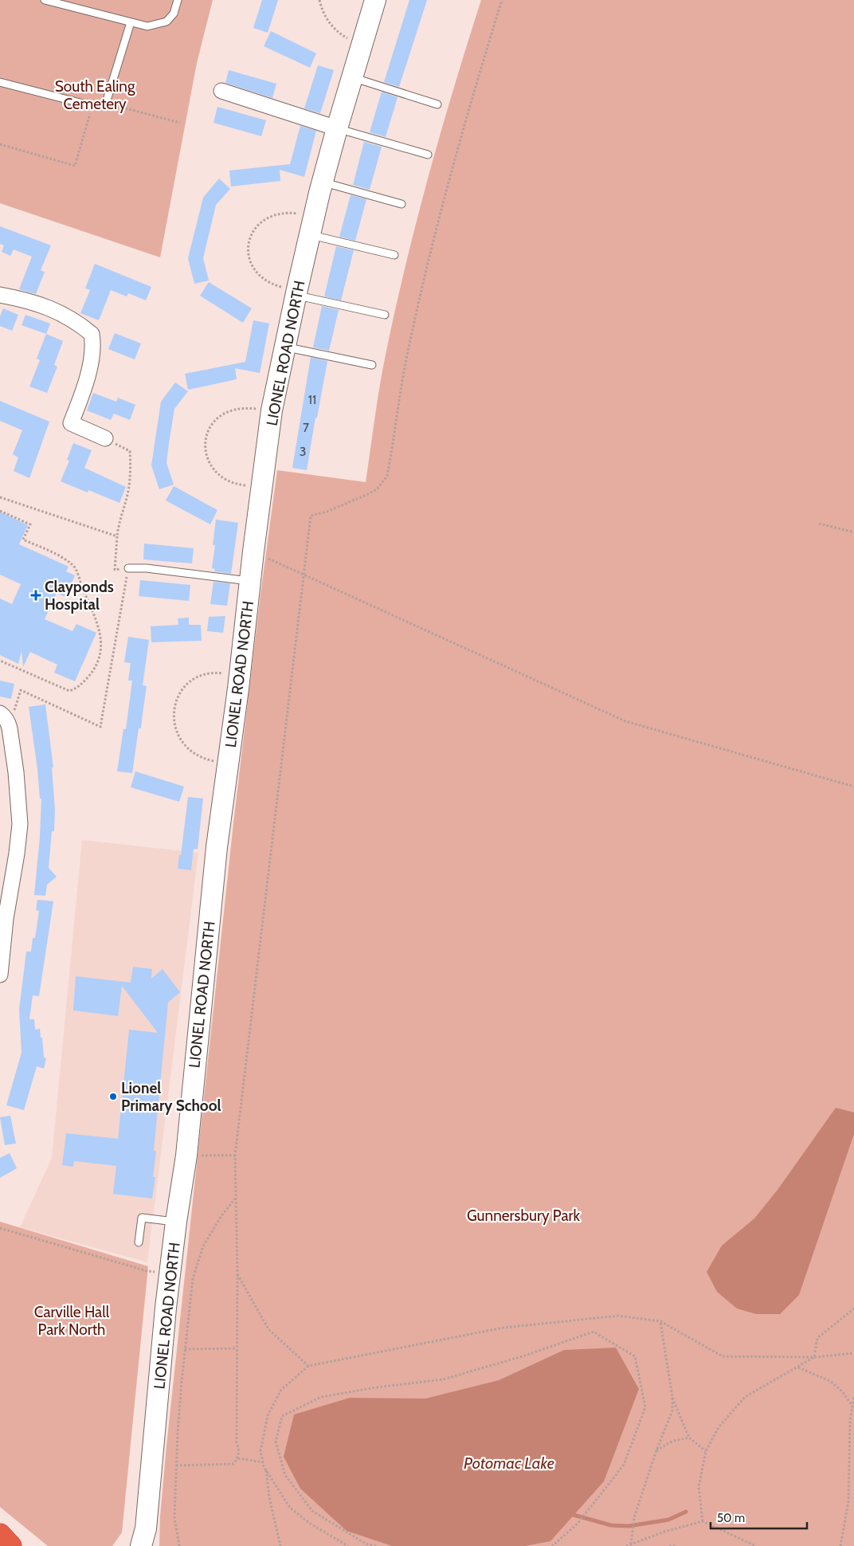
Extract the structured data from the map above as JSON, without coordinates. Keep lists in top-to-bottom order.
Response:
{
  "streets": {
    "street": ["LIONEL ROAD NORTH"]
  },
  "water": ["Potomac Lake"],
  "parks": ["South Ealing Cemetery", "Gunnersbury Park", "Carville Hall Park North"],
  "places": {
    "health": ["Clayponds Hospital"],
    "other": ["Lionel Primary School"]
  },
  "house_numbers": ["11", "7", "3"],
  "scale_bar": "50 m"
}
